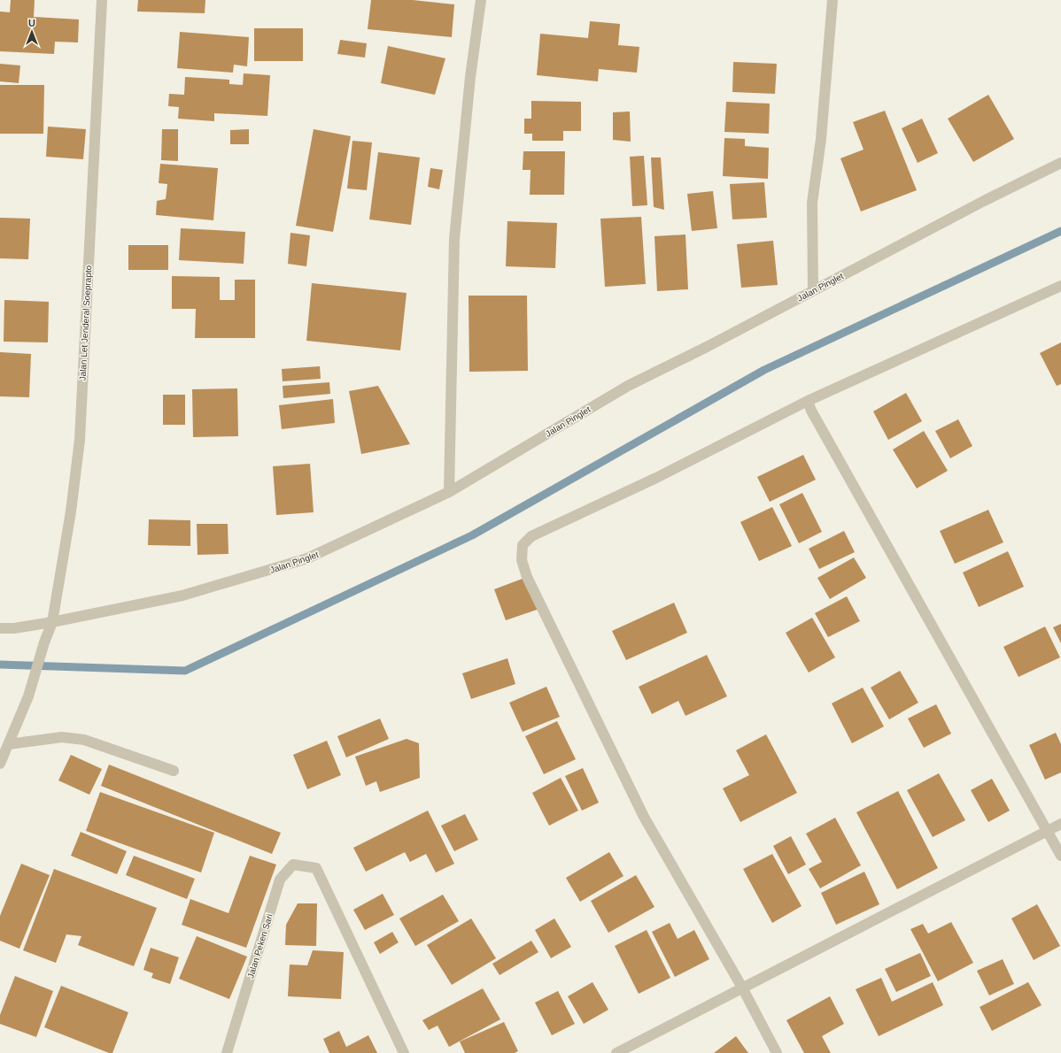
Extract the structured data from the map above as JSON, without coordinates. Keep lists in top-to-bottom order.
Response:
{
  "streets": {
    "street": ["Jalan Pinglet", "Jalan Let Jenderal Soeprapto", "Jalan Peken Sari"]
  },
  "crossings": [
    ["Jalan Pinglet", "Jalan Let Jenderal Soeprapto"]
  ],
  "north": "top"
}
